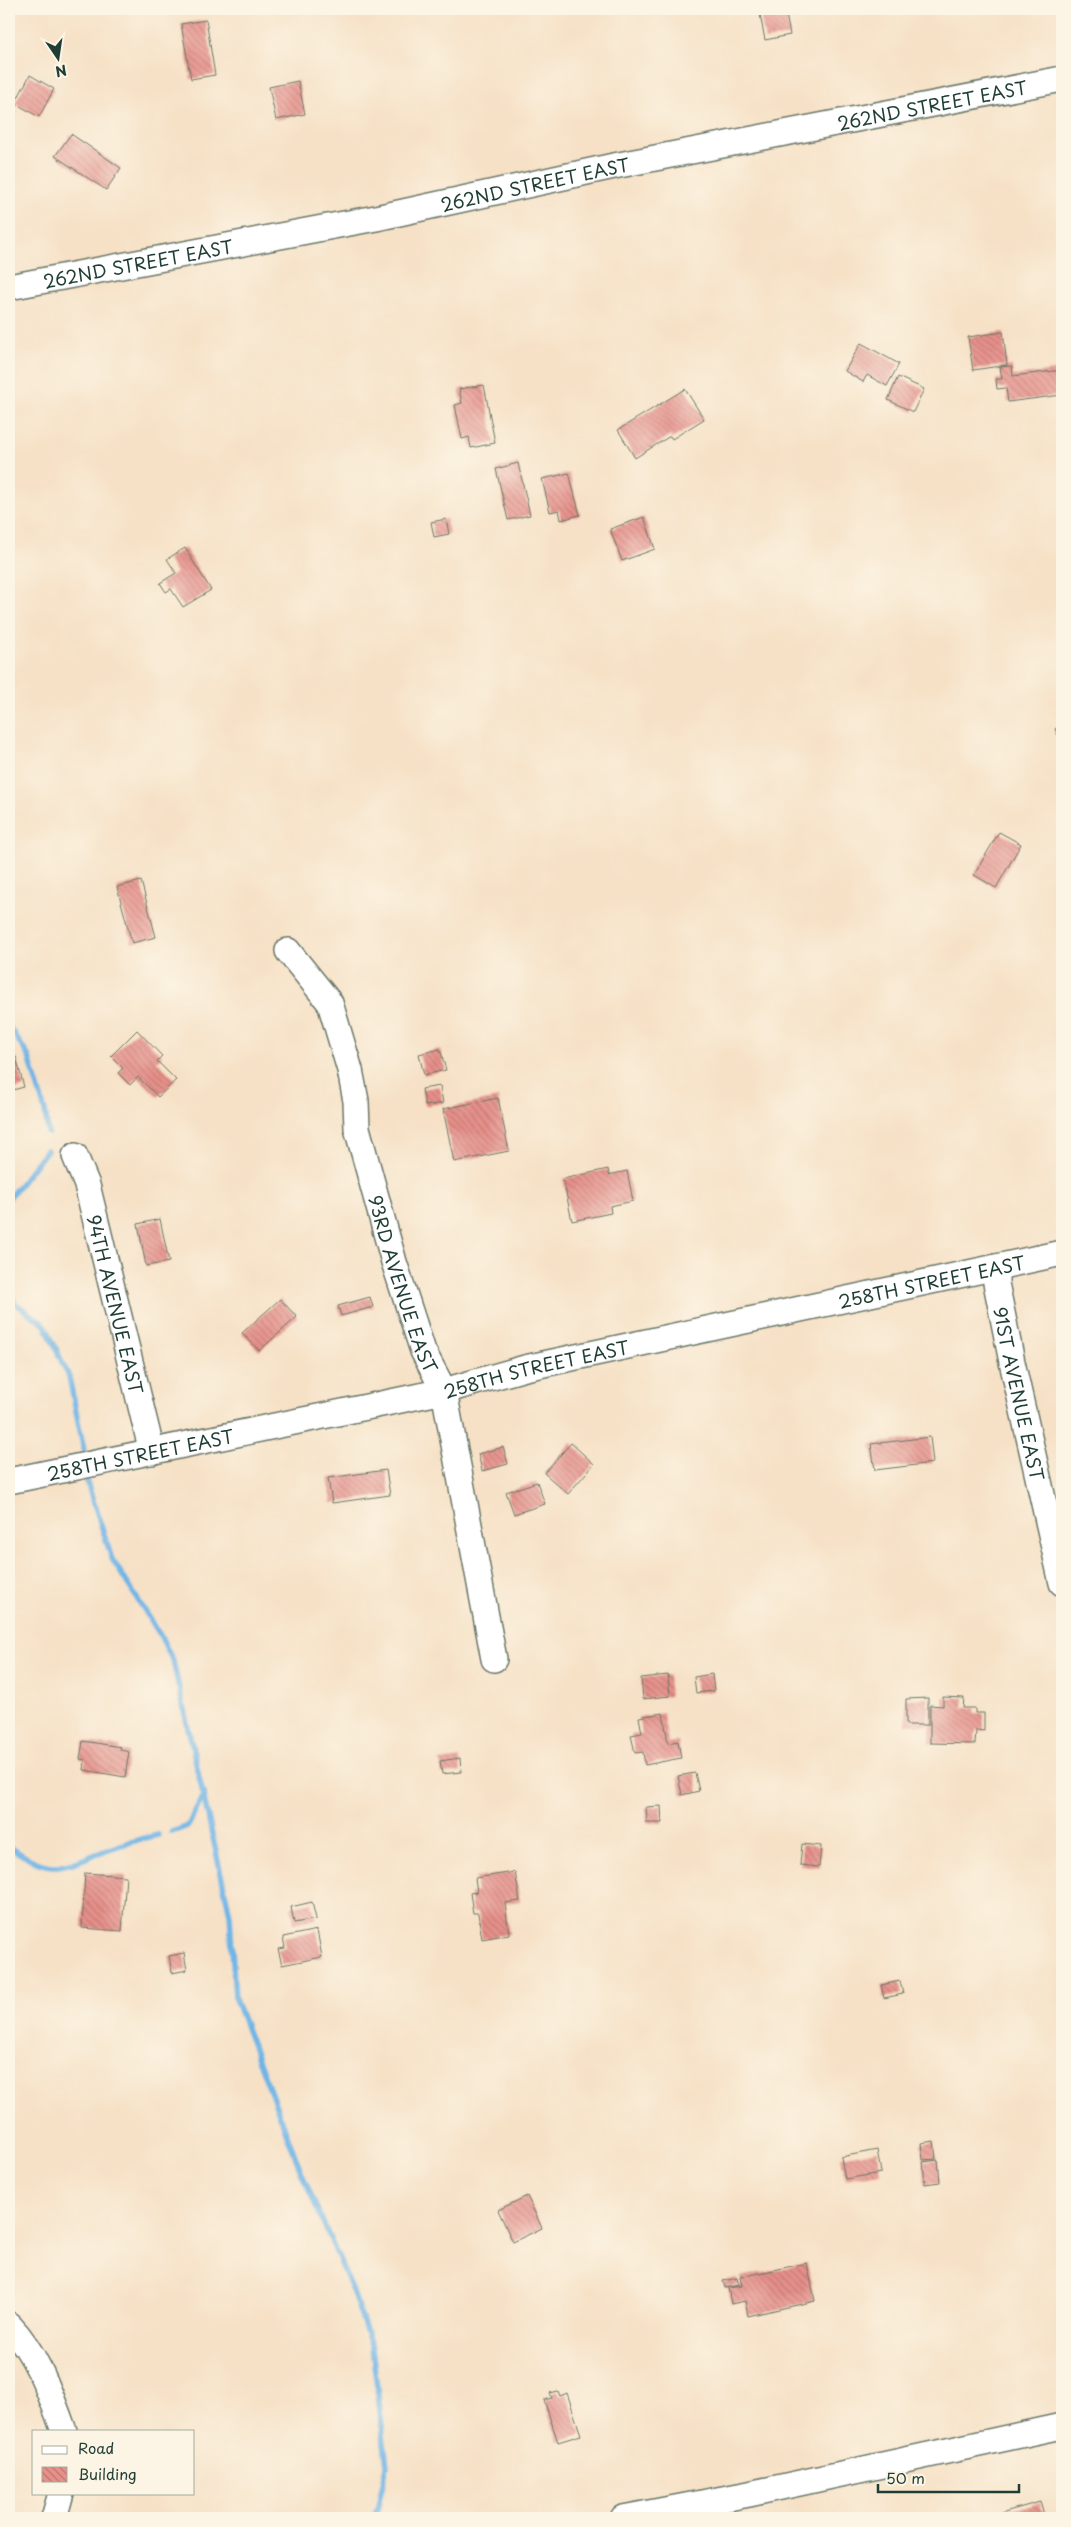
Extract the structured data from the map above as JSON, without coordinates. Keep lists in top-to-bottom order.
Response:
{
  "streets": {
    "street": [
      "262ND STREET EAST",
      "258TH STREET EAST",
      "93RD AVENUE EAST",
      "94TH AVENUE EAST",
      "91ST AVENUE EAST"
    ]
  },
  "crossings": [
    ["258TH STREET EAST", "93RD AVENUE EAST"],
    ["258TH STREET EAST", "94TH AVENUE EAST"],
    ["258TH STREET EAST", "91ST AVENUE EAST"]
  ],
  "legend": ["Road", "Building"],
  "scale_bar": "50 m",
  "north": "bottom"
}
